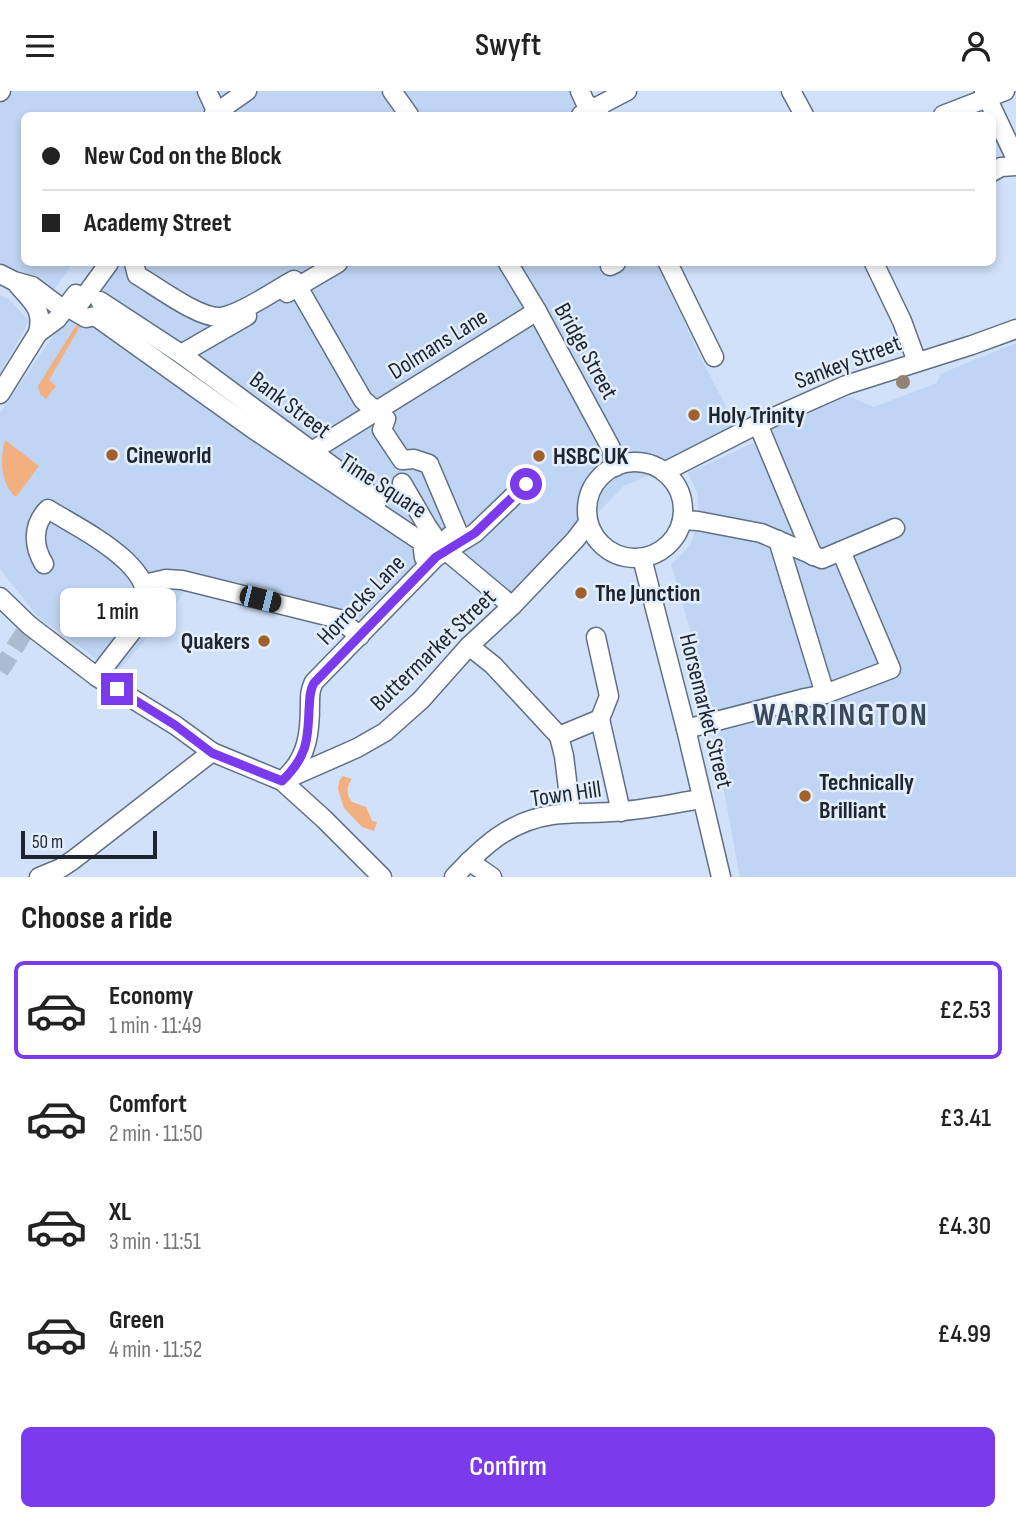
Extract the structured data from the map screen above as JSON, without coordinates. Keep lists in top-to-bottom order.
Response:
{
  "streets": {
    "street": [
      "Dolmans Lane",
      "Bridge Street",
      "Sankey Street",
      "Bank Street",
      "Time Square",
      "Horrocks Lane",
      "Buttermarket Street",
      "Horsemarket Street",
      "Town Hill"
    ]
  },
  "crossings": [
    ["Dolmans Lane", "Bridge Street"],
    ["Dolmans Lane", "Bank Street"],
    ["Dolmans Lane", "Time Square"],
    ["Bridge Street", "Sankey Street"],
    ["Bridge Street", "Buttermarket Street"],
    ["Bridge Street", "Horsemarket Street"],
    ["Sankey Street", "Buttermarket Street"],
    ["Sankey Street", "Horsemarket Street"],
    ["Bank Street", "Time Square"],
    ["Bank Street", "Horrocks Lane"],
    ["Bank Street", "Buttermarket Street"],
    ["Time Square", "Horrocks Lane"],
    ["Horrocks Lane", "Buttermarket Street"],
    ["Buttermarket Street", "Horsemarket Street"],
    ["Horsemarket Street", "Town Hill"]
  ],
  "districts": ["WARRINGTON"],
  "places": [
    "Holy Trinity",
    "Cineworld",
    "HSBC UK",
    "The Junction",
    "Quakers",
    "Technically Brilliant"
  ],
  "scale_bar": "50 m",
  "page": {
    "header": "Swyft",
    "banner": ["New Cod on the Block", "Academy Street"],
    "bubble": "1 min",
    "scale": "50 m",
    "heading": "Choose a ride",
    "list": [
      {
        "name": "Economy",
        "note": "1 min · 11:49",
        "value": "£2.53"
      },
      {
        "name": "Comfort",
        "note": "2 min · 11:50",
        "value": "£3.41"
      },
      {
        "name": "XL",
        "note": "3 min · 11:51",
        "value": "£4.30"
      },
      {
        "name": "Green",
        "note": "4 min · 11:52",
        "value": "£4.99"
      }
    ],
    "buttons": "Confirm"
  }
}
